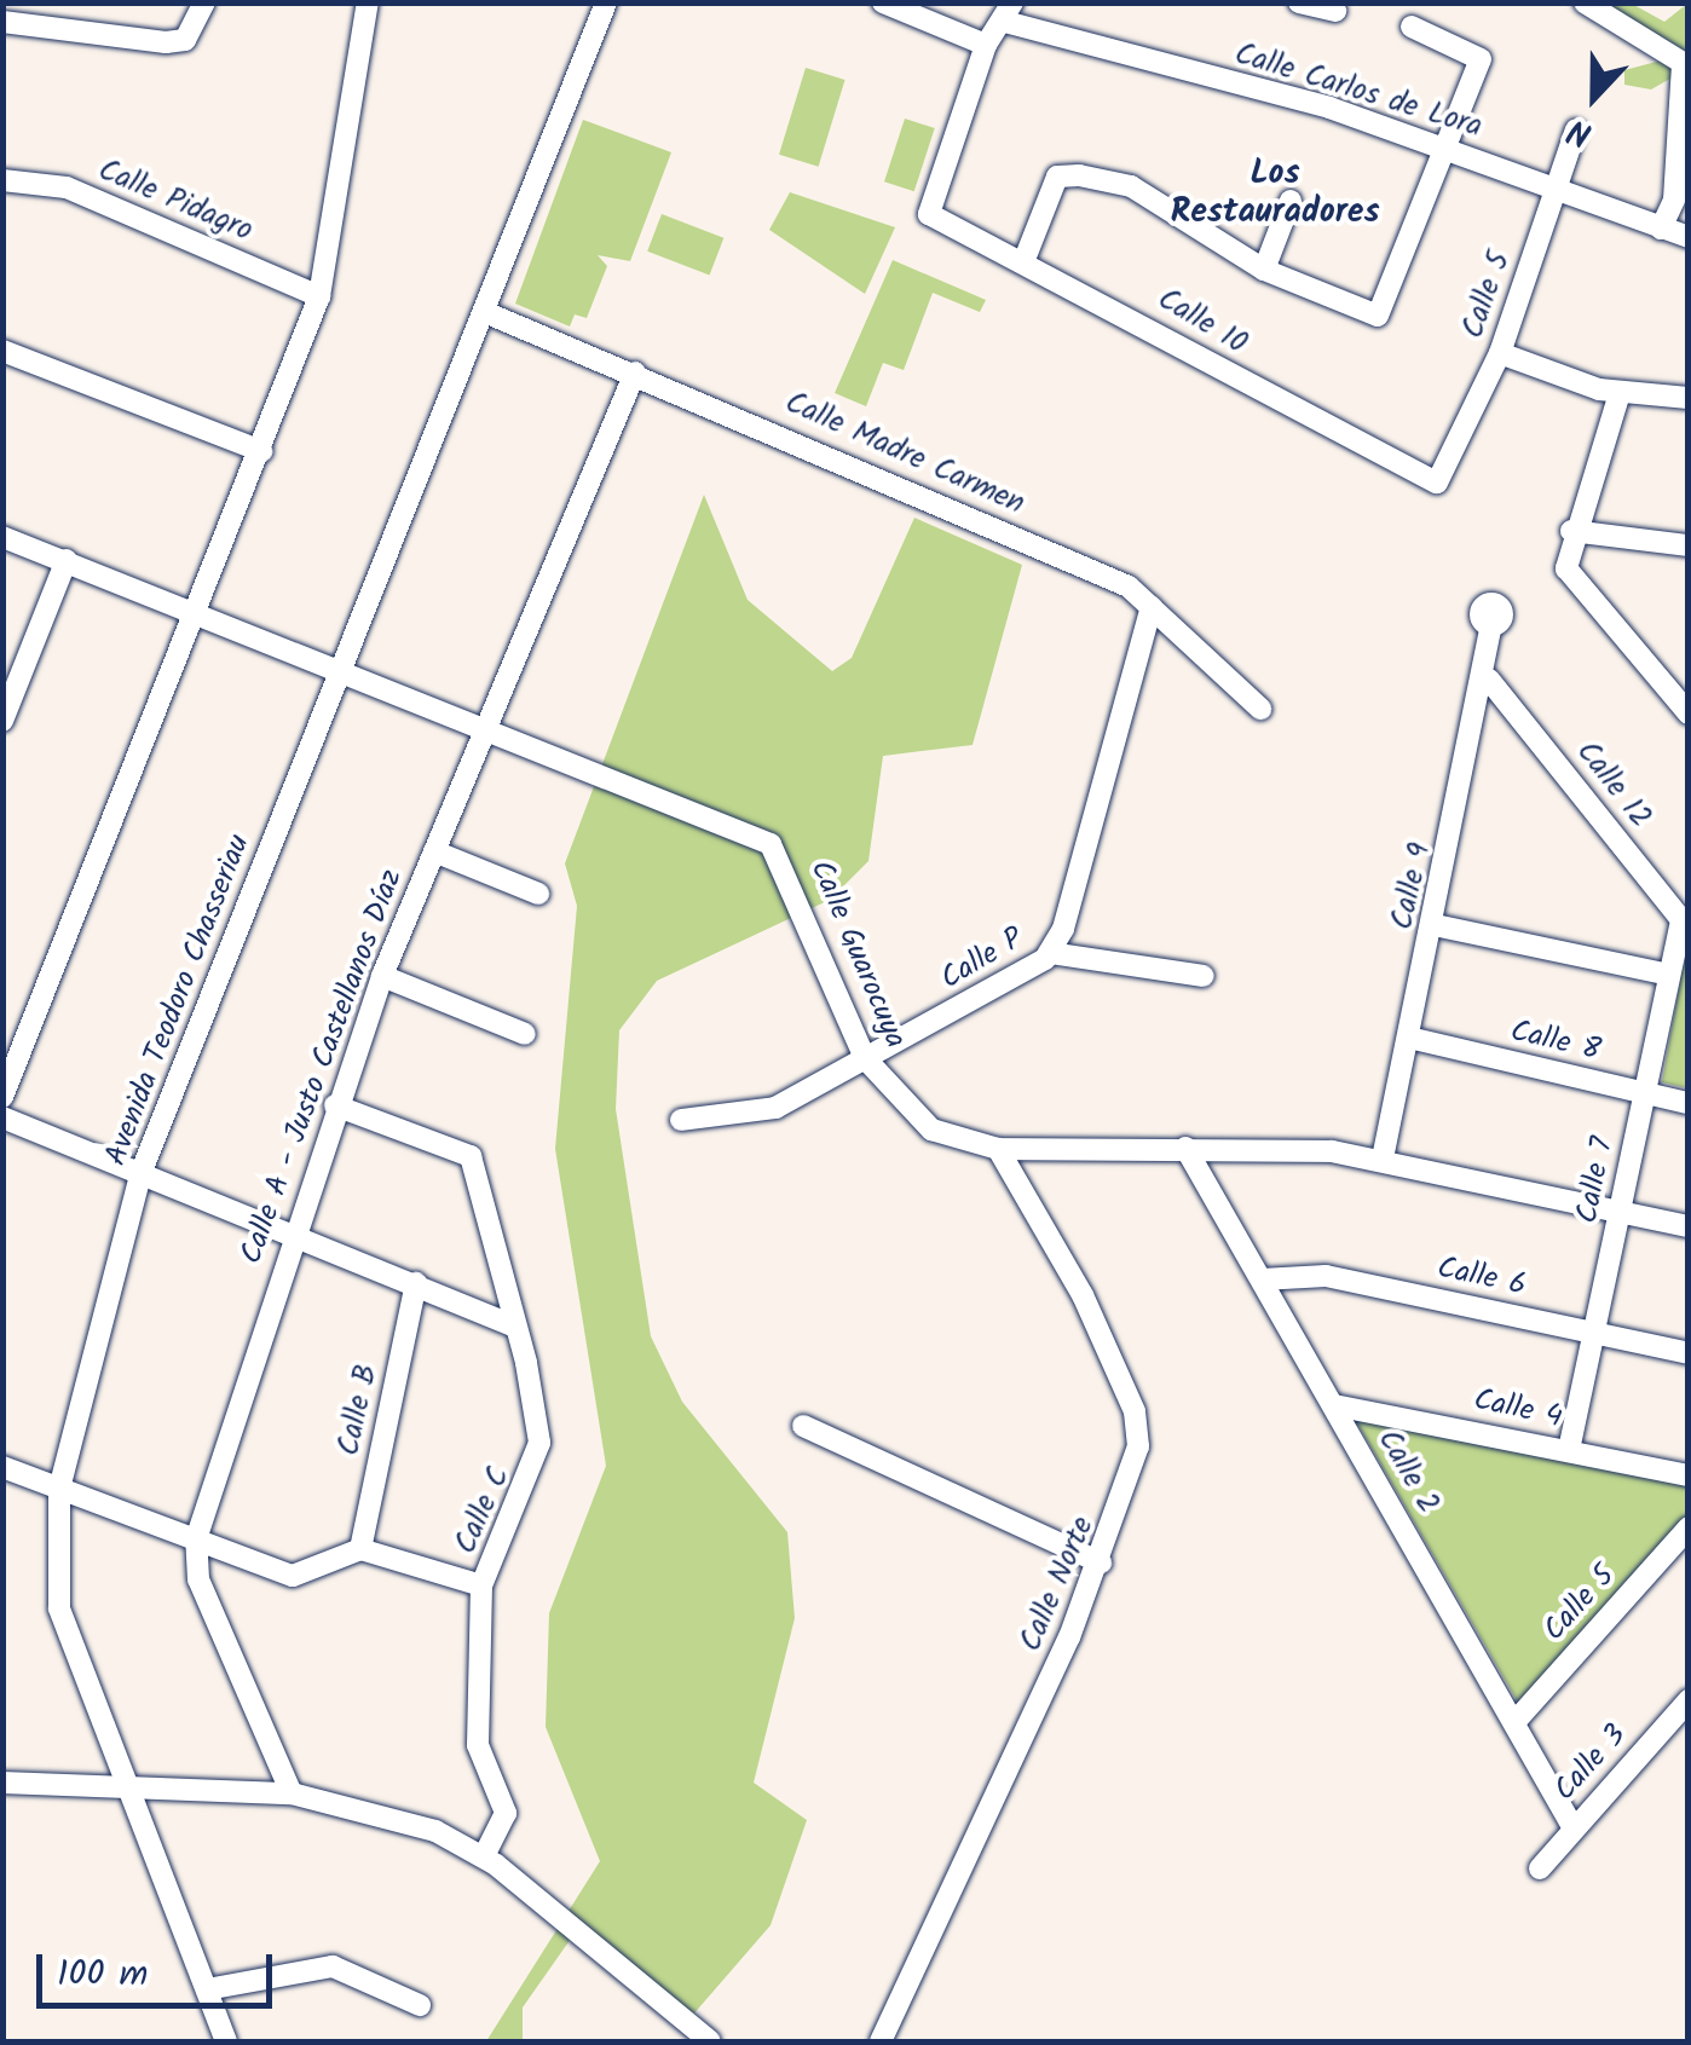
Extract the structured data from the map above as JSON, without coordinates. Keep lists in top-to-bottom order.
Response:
{
  "streets": {
    "street": [
      "Calle Carlos de Lora",
      "Calle Pidagro",
      "Calle 5",
      "Calle 10",
      "Calle Madre Carmen",
      "Calle 12",
      "Calle 9",
      "Calle Guarocuya",
      "Calle P",
      "Avenida Teodoro Chasseriau",
      "Calle 8",
      "Calle A - Justo Castellanos Díaz",
      "Calle 7",
      "Calle 6",
      "Calle 4",
      "Calle B",
      "Calle 2",
      "Calle C",
      "Calle Norte",
      "Calle 3"
    ]
  },
  "crossings": [
    ["Calle Carlos de Lora", "Calle 5"],
    ["Calle 5", "Calle 10"],
    ["Calle 5", "Calle 2"],
    ["Calle Madre Carmen", "Calle P"],
    ["Calle Madre Carmen", "Avenida Teodoro Chasseriau"],
    ["Calle Madre Carmen", "Calle A - Justo Castellanos Díaz"],
    ["Calle 12", "Calle 9"],
    ["Calle 12", "Calle 7"],
    ["Calle 9", "Calle Guarocuya"],
    ["Calle 9", "Calle 8"],
    ["Calle Guarocuya", "Calle P"],
    ["Calle Guarocuya", "Avenida Teodoro Chasseriau"],
    ["Calle Guarocuya", "Calle A - Justo Castellanos Díaz"],
    ["Calle Guarocuya", "Calle 7"],
    ["Calle Guarocuya", "Calle 2"],
    ["Calle Guarocuya", "Calle Norte"],
    ["Calle 8", "Calle 7"],
    ["Calle A - Justo Castellanos Díaz", "Calle C"],
    ["Calle 7", "Calle 6"],
    ["Calle 7", "Calle 4"],
    ["Calle 6", "Calle 2"],
    ["Calle 4", "Calle 2"],
    ["Calle 2", "Calle 3"]
  ],
  "districts": ["Los Restauradores"],
  "scale_bar": "100 m",
  "north": "bottom"
}
